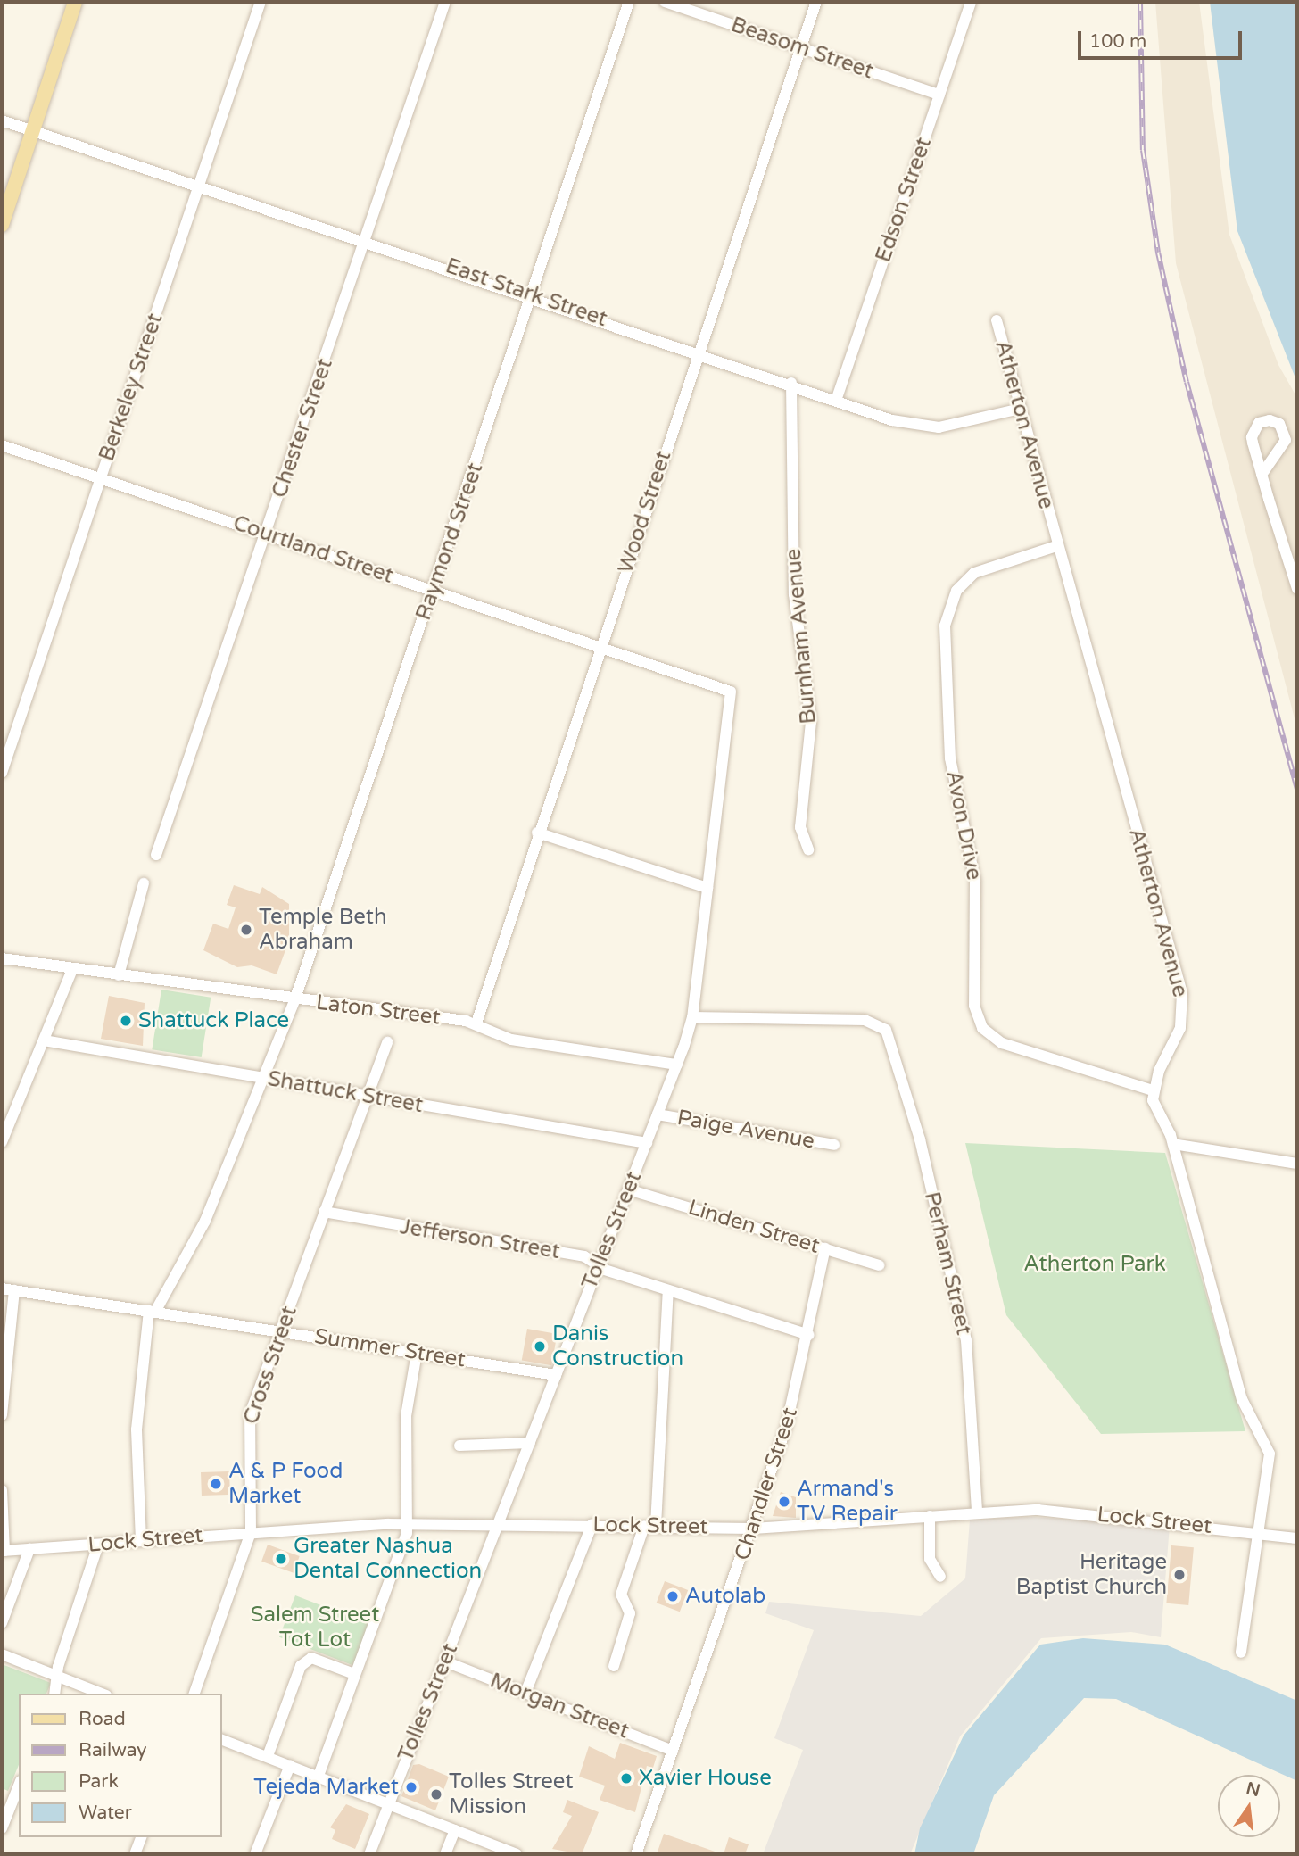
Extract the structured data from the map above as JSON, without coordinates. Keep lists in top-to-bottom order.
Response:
{
  "streets": {
    "street": [
      "Beasom Street",
      "Edson Street",
      "East Stark Street",
      "Berkeley Street",
      "Atherton Avenue",
      "Chester Street",
      "Wood Street",
      "Raymond Street",
      "Courtland Street",
      "Burnham Avenue",
      "Avon Drive",
      "Laton Street",
      "Shattuck Street",
      "Paige Avenue",
      "Linden Street",
      "Tolles Street",
      "Jefferson Street",
      "Perham Street",
      "Summer Street",
      "Cross Street",
      "Chandler Street",
      "Lock Street",
      "Morgan Street"
    ]
  },
  "crossings": [
    ["Beasom Street", "Edson Street"],
    ["Beasom Street", "Wood Street"],
    ["Edson Street", "East Stark Street"],
    ["East Stark Street", "Berkeley Street"],
    ["East Stark Street", "Atherton Avenue"],
    ["East Stark Street", "Chester Street"],
    ["East Stark Street", "Wood Street"],
    ["East Stark Street", "Raymond Street"],
    ["East Stark Street", "Burnham Avenue"],
    ["Berkeley Street", "Courtland Street"],
    ["Atherton Avenue", "Avon Drive"],
    ["Chester Street", "Courtland Street"],
    ["Wood Street", "Courtland Street"],
    ["Wood Street", "Laton Street"],
    ["Raymond Street", "Courtland Street"],
    ["Raymond Street", "Laton Street"],
    ["Raymond Street", "Shattuck Street"],
    ["Raymond Street", "Summer Street"],
    ["Courtland Street", "Tolles Street"],
    ["Laton Street", "Tolles Street"],
    ["Shattuck Street", "Tolles Street"],
    ["Shattuck Street", "Cross Street"],
    ["Paige Avenue", "Tolles Street"],
    ["Linden Street", "Tolles Street"],
    ["Linden Street", "Chandler Street"],
    ["Tolles Street", "Jefferson Street"],
    ["Tolles Street", "Perham Street"],
    ["Tolles Street", "Summer Street"],
    ["Tolles Street", "Lock Street"],
    ["Tolles Street", "Morgan Street"],
    ["Jefferson Street", "Cross Street"],
    ["Jefferson Street", "Chandler Street"],
    ["Perham Street", "Lock Street"],
    ["Summer Street", "Cross Street"],
    ["Cross Street", "Lock Street"],
    ["Chandler Street", "Lock Street"],
    ["Chandler Street", "Morgan Street"]
  ],
  "parks": ["Atherton Park", "Salem Street Tot Lot"],
  "places": [
    "Temple Beth Abraham",
    "Shattuck Place",
    "Danis Construction",
    "A & P Food Market",
    "Armand's TV Repair",
    "Greater Nashua Dental Connection",
    "Heritage Baptist Church",
    "Autolab",
    "Xavier House",
    "Tejeda Market",
    "Tolles Street Mission"
  ],
  "legend": [
    "Road",
    "Railway",
    "Park",
    "Water"
  ],
  "scale_bar": "100 m",
  "north": "top"
}
